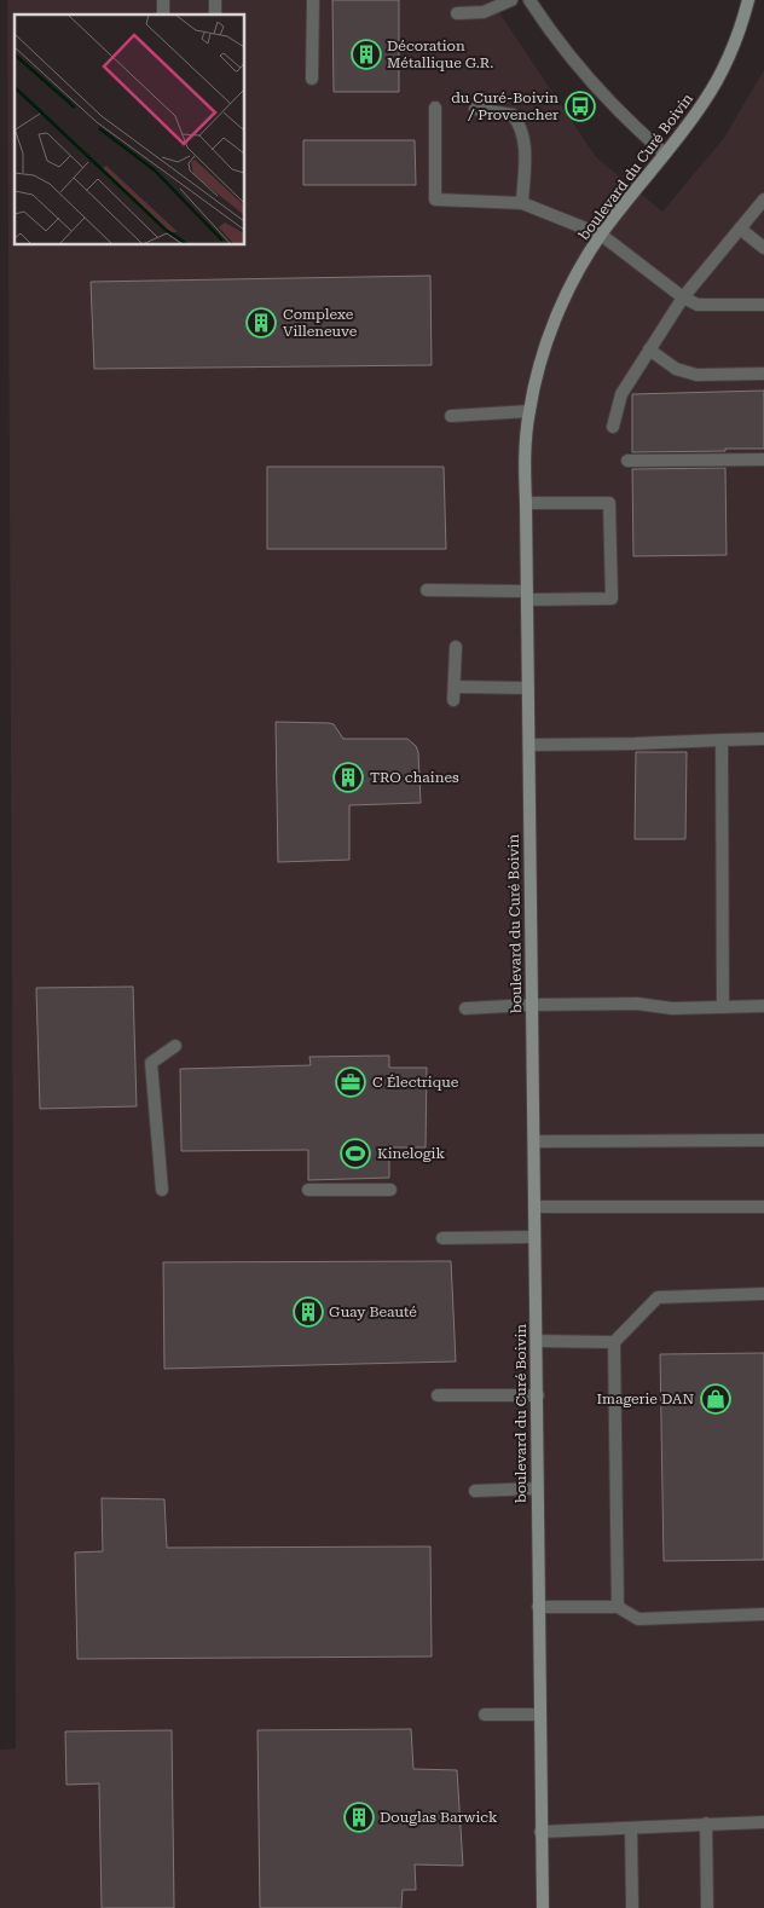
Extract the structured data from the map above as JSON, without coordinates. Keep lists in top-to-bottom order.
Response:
{
  "streets": {
    "street": ["boulevard du Curé Boivin"]
  },
  "places": {
    "building": [
      "Décoration Métallique G.R.",
      "Complexe Villeneuve",
      "TRO chaines",
      "Guay Beauté",
      "Douglas Barwick"
    ],
    "bus stop": ["du Curé-Boivin / Provencher"],
    "office": ["C Électrique"],
    "sports": ["Kinelogik"],
    "shop": ["Imagerie DAN"]
  }
}
